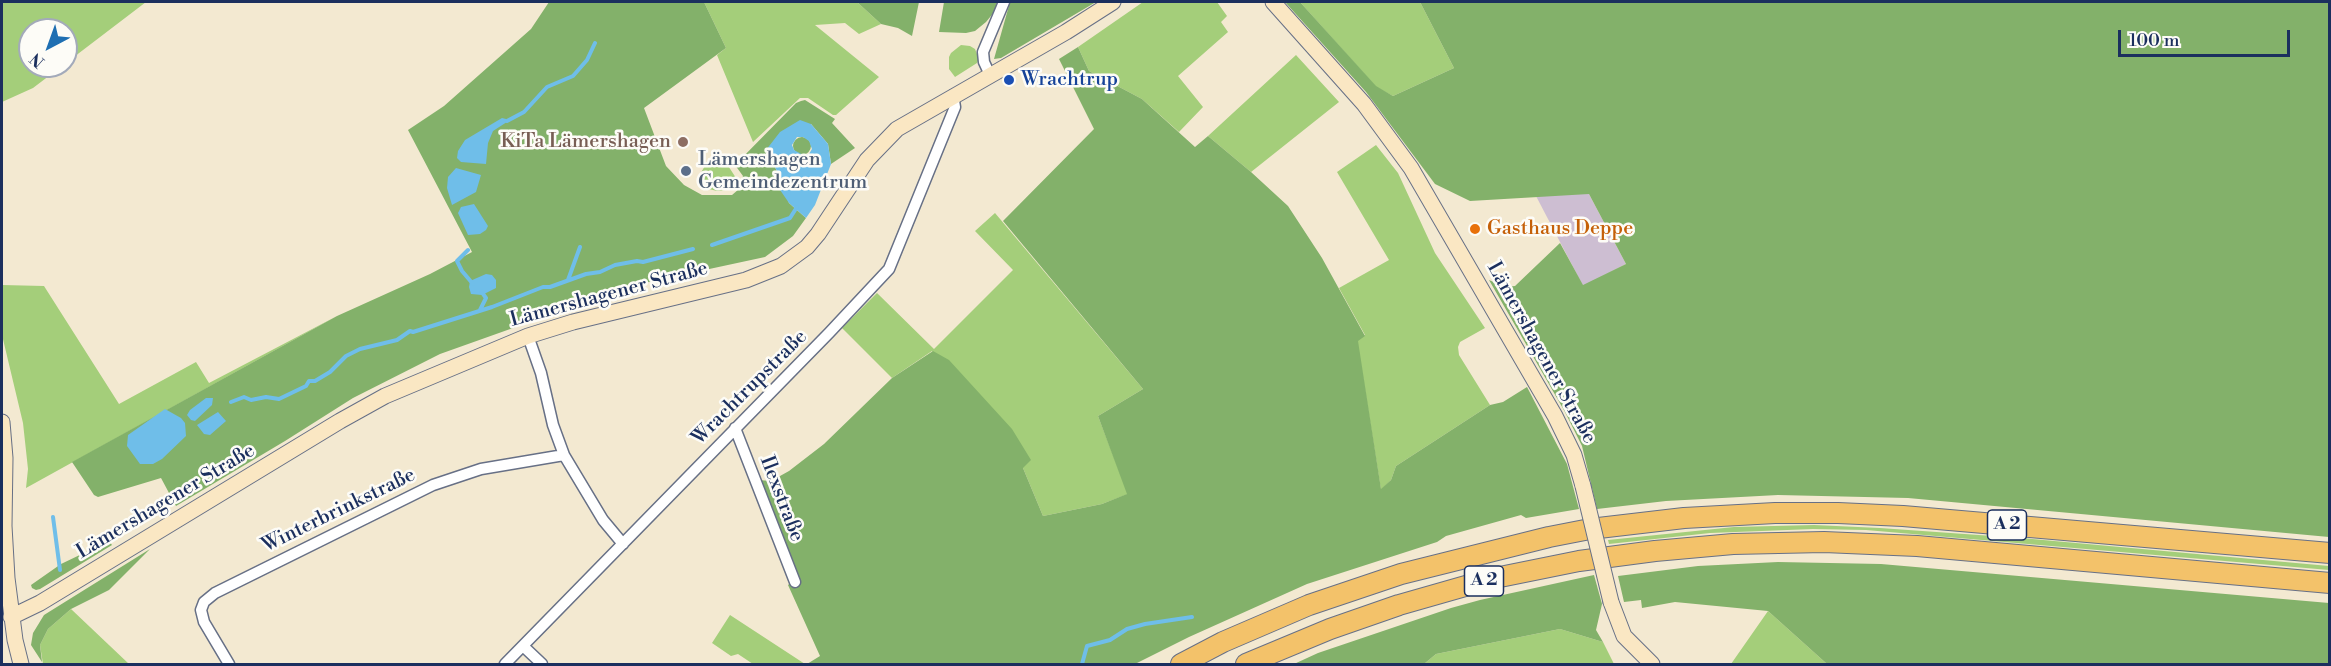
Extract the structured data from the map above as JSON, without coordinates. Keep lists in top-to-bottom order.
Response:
{
  "streets": {
    "highway": ["A 2"],
    "main road": ["Lämershagener Straße"],
    "street": ["Wrachtrupstraße", "Ilexstraße", "Winterbrinkstraße"]
  },
  "crossings": [
    ["Lämershagener Straße", "Wrachtrupstraße"],
    ["Wrachtrupstraße", "Ilexstraße"]
  ],
  "places": [
    "Wrachtrup",
    "KiTa Lämershagen",
    "Lämershagen Gemeindezentrum",
    "Gasthaus Deppe"
  ],
  "scale_bar": "100 m",
  "north": "bottom left"
}
